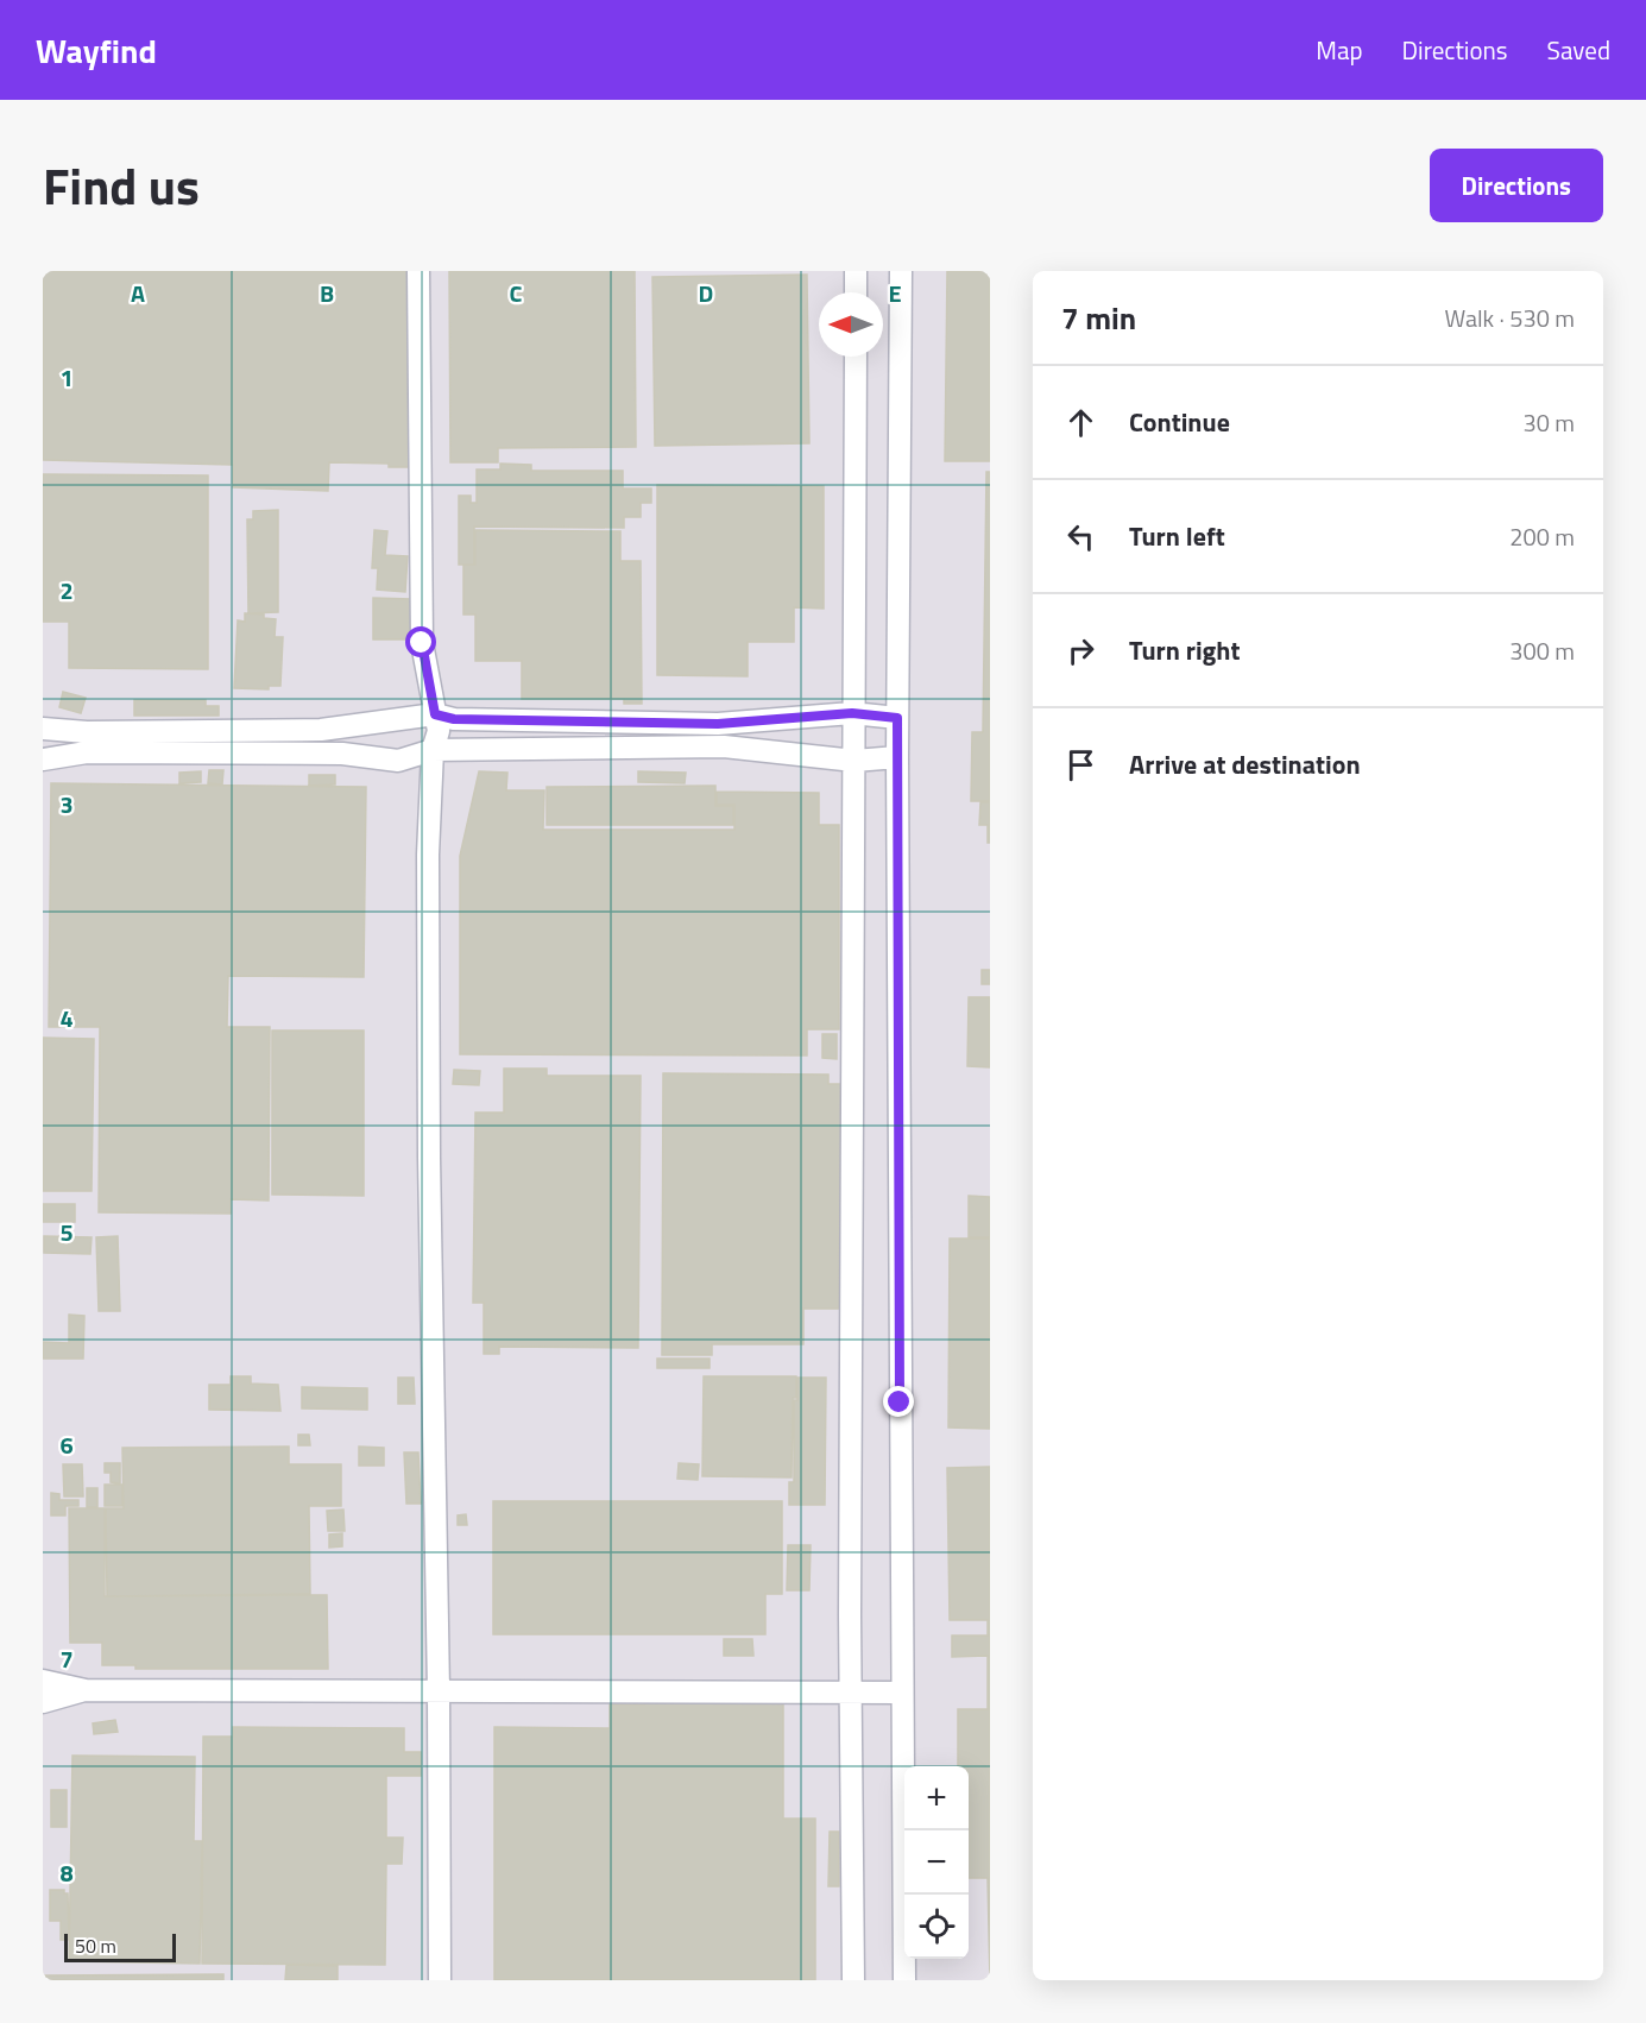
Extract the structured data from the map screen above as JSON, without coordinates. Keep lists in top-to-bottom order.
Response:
{
  "scale_bar": "50 m",
  "north": "left",
  "page": {
    "header": "Wayfind",
    "nav": ["Map", "Directions", "Saved"],
    "title": "Find us",
    "buttons": "Directions",
    "heading": ["7 min", "Walk · 530 m"],
    "list": [
      ["Continue", "30 m"],
      ["Turn left", "200 m"],
      ["Turn right", "300 m"],
      "Arrive at destination"
    ],
    "map_buttons": ["+", "−"],
    "scale": "50 m"
  },
  "grid": {
    "columns": [
      "A",
      "B",
      "C",
      "D",
      "E"
    ],
    "rows": [
      "1",
      "2",
      "3",
      "4",
      "5",
      "6",
      "7",
      "8"
    ]
  }
}
